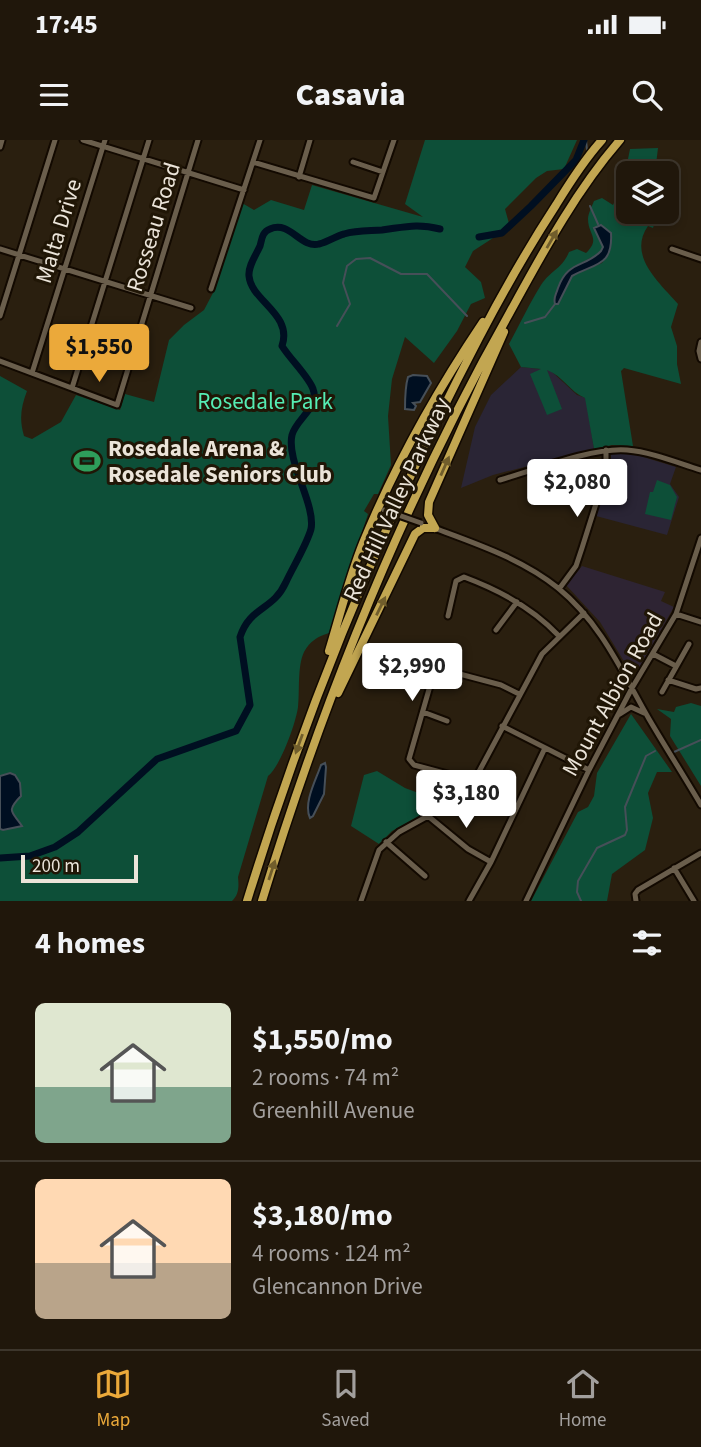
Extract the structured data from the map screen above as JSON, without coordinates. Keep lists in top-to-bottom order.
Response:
{
  "streets": {
    "highway": ["Red Hill Valley Parkway"],
    "street": ["Rosseau Road", "Malta Drive", "Mount Albion Road"]
  },
  "parks": ["Rosedale Park"],
  "places": {
    "sports": ["Rosedale Arena & Rosedale Seniors Club"]
  },
  "scale_bar": "200 m",
  "page": {
    "status": "17:45",
    "header": "Casavia",
    "price": [
      "$1,550",
      "$2,080",
      "$2,990",
      "$3,180"
    ],
    "scale": "200 m",
    "heading": "4 homes",
    "list": [
      {
        "name": "$1,550/mo",
        "note": "2 rooms · 74 m² · Greenhill Avenue"
      },
      {
        "name": "$3,180/mo",
        "note": "4 rooms · 124 m² · Glencannon Drive"
      }
    ],
    "tabs": ["Map", "Saved", "Home"]
  }
}
